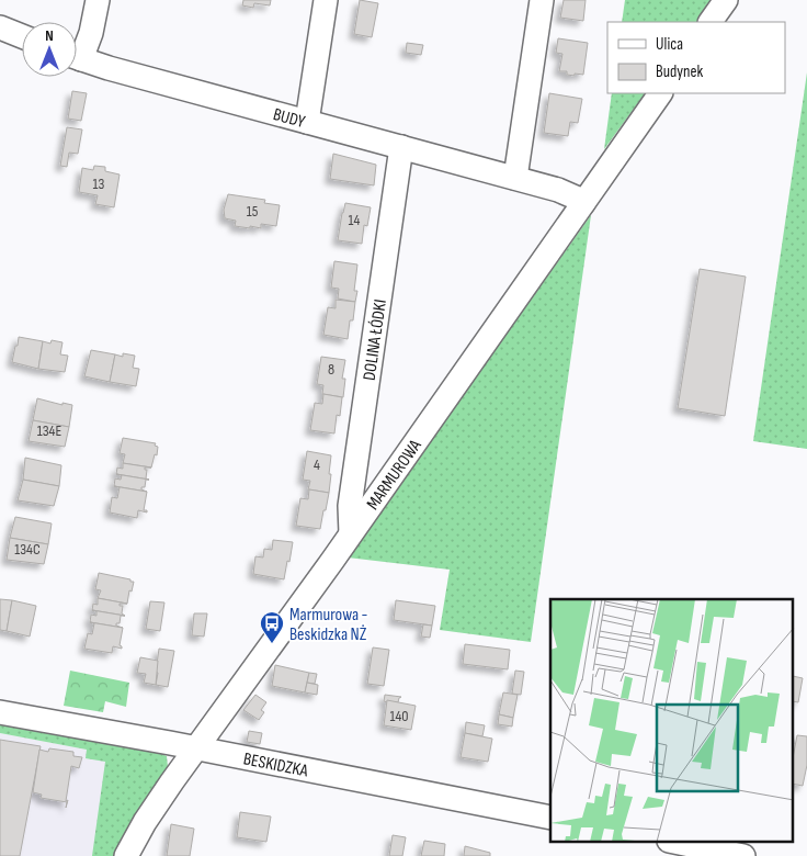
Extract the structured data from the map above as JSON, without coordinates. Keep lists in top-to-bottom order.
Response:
{
  "streets": {
    "street": [
      "BUDY",
      "DOLINA ŁÓDKI",
      "MARMUROWA",
      "BESKIDZKA"
    ]
  },
  "crossings": [
    ["BUDY", "DOLINA ŁÓDKI"],
    ["BUDY", "MARMUROWA"],
    ["DOLINA ŁÓDKI", "MARMUROWA"],
    ["MARMUROWA", "BESKIDZKA"]
  ],
  "places": {
    "bus stop": ["Marmurowa - Beskidzka NŻ"]
  },
  "house_numbers": [
    "13",
    "15",
    "14",
    "8",
    "134E",
    "4",
    "134C",
    "140"
  ],
  "legend": ["Ulica", "Budynek"],
  "north": "top"
}
